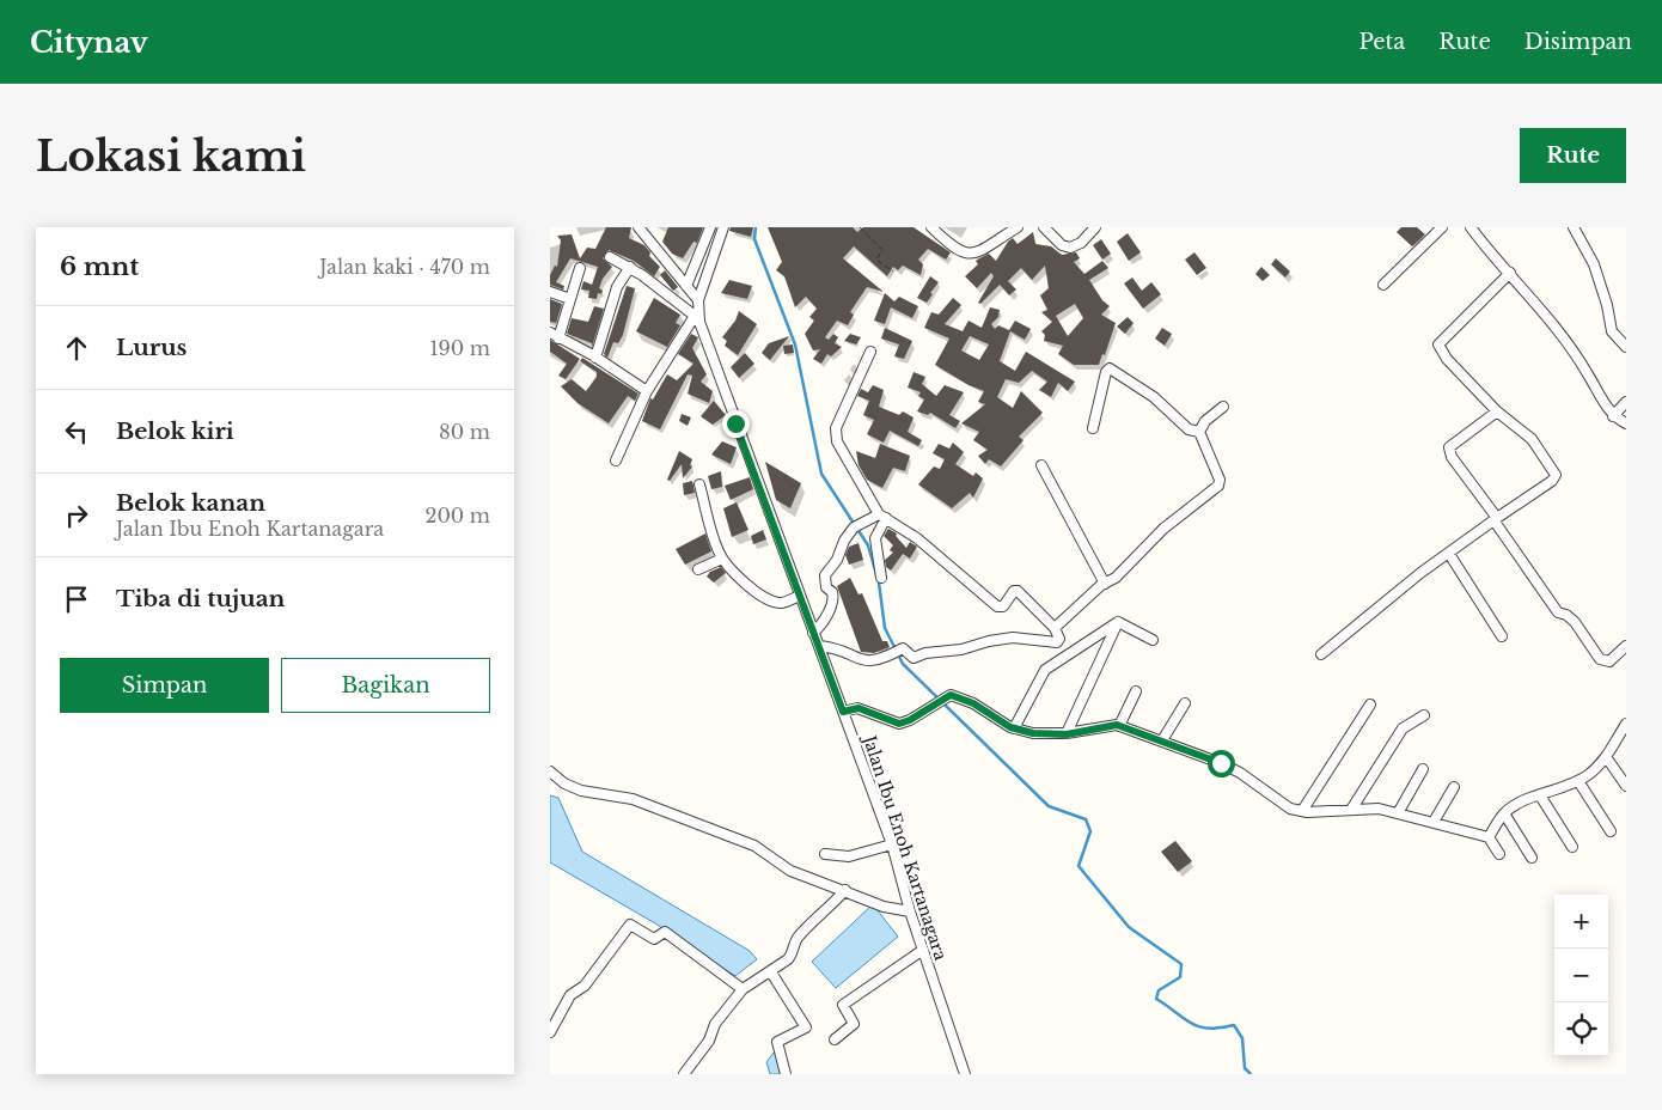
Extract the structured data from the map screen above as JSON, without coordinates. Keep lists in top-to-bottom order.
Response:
{
  "streets": {
    "street": ["Jalan Ibu Enoh Kartanagara"]
  },
  "page": {
    "header": "Citynav",
    "nav": ["Peta", "Rute", "Disimpan"],
    "buttons": [
      "Rute",
      ["Simpan", "Bagikan"]
    ],
    "title": "Lokasi kami",
    "heading": ["6 mnt", "Jalan kaki · 470 m"],
    "list": [
      ["Lurus", "190 m"],
      ["Belok kiri", "80 m"],
      ["Belok kanan", "Jalan Ibu Enoh Kartanagara", "200 m"],
      "Tiba di tujuan"
    ],
    "map_buttons": ["+", "−"]
  }
}
